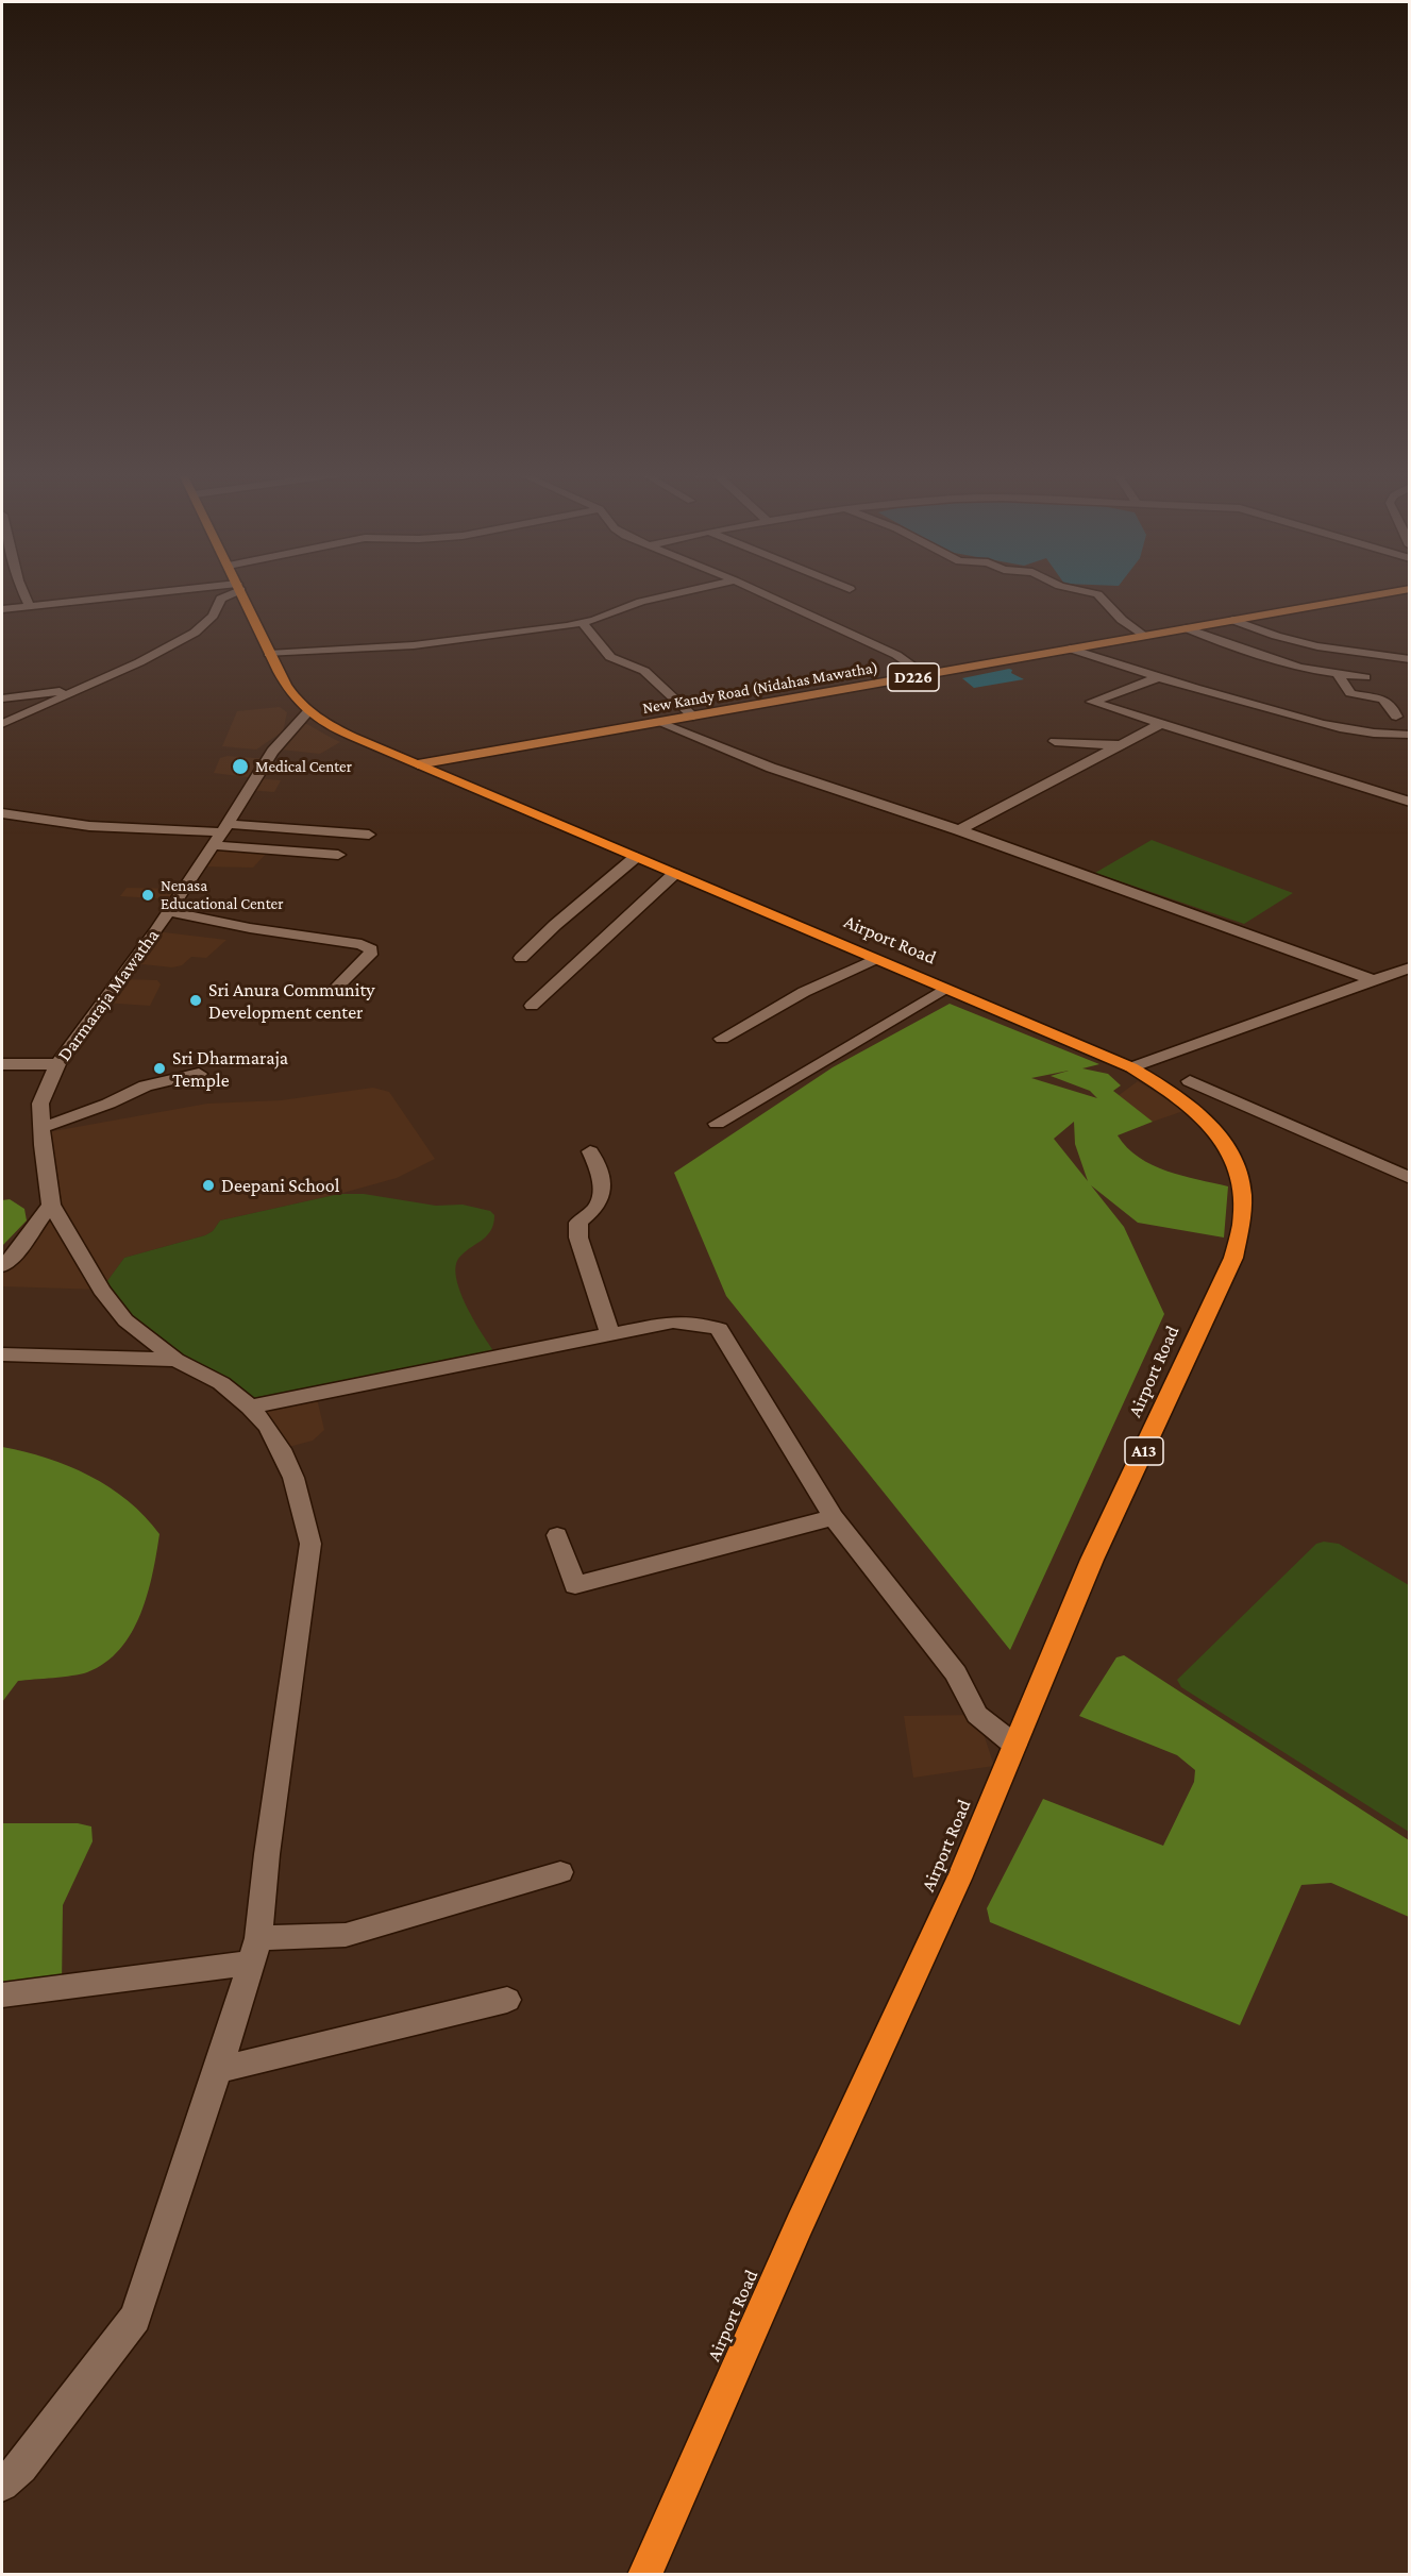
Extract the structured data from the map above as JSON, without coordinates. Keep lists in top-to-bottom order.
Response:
{
  "streets": {
    "highway": ["Airport Road", "A13"],
    "main road": ["D226", "New Kandy Road (Nidahas Mawatha)"],
    "street": ["Darmaraja Mawatha"]
  },
  "crossings": [
    ["New Kandy Road (Nidahas Mawatha)", "Airport Road"],
    ["New Kandy Road (Nidahas Mawatha)", "A13"],
    ["Airport Road", "A13"],
    ["Darmaraja Mawatha", "A13"]
  ],
  "places": [
    "Medical Center",
    "Nenasa Educational Center",
    "Sri Anura Community Development center",
    "Sri Dharmaraja Temple",
    "Deepani School"
  ]
}
